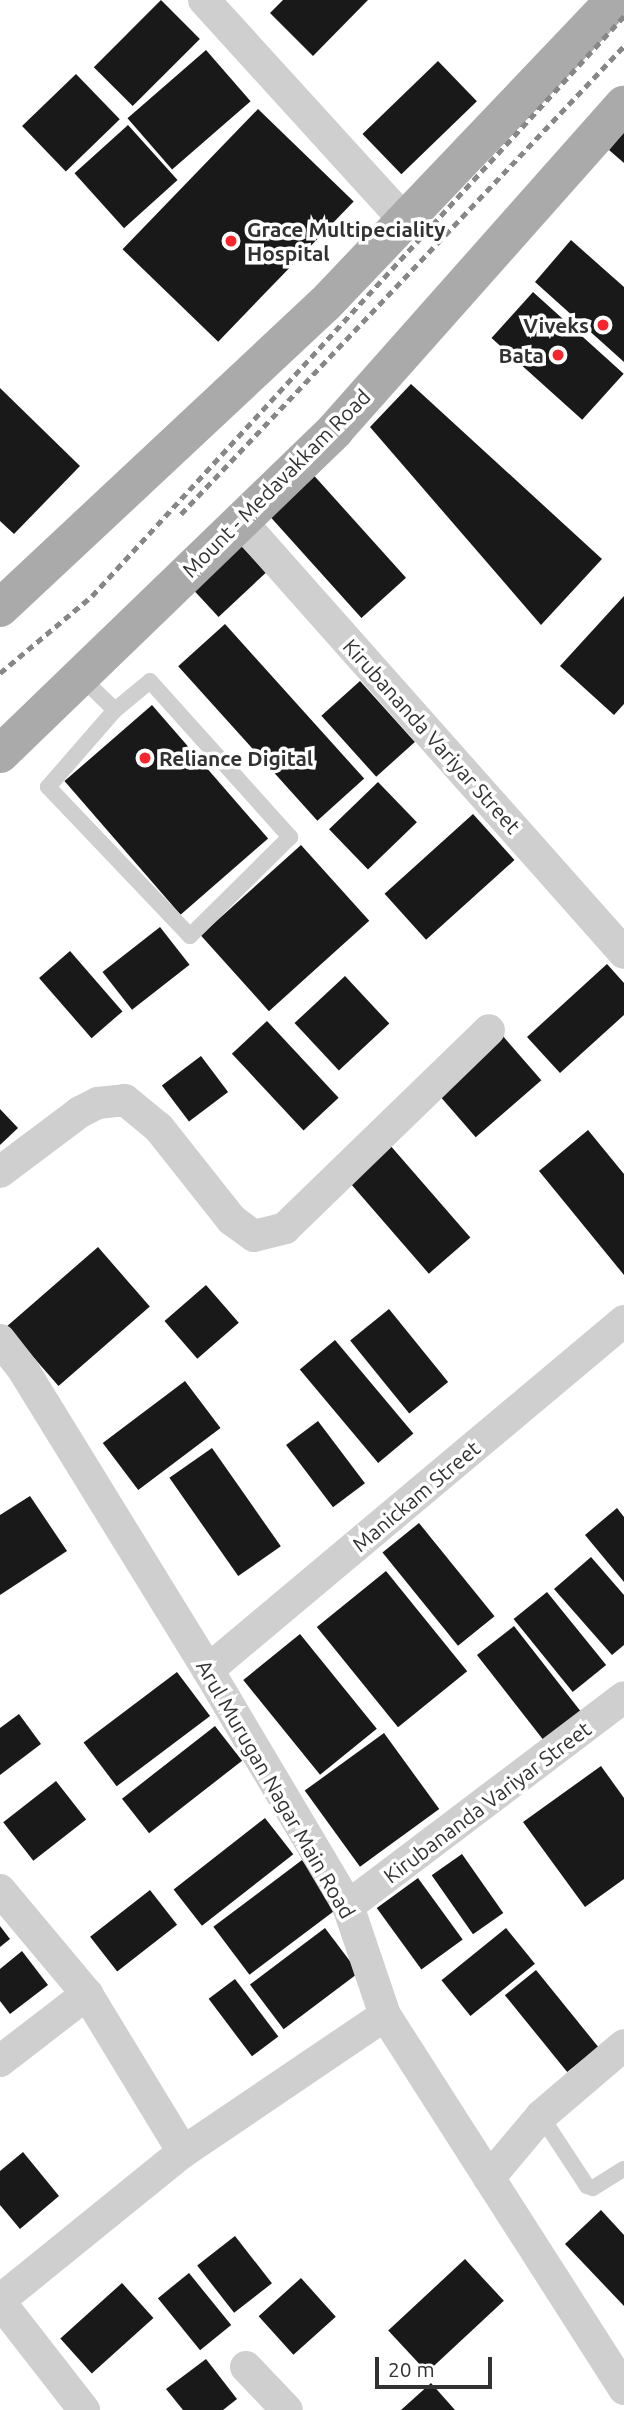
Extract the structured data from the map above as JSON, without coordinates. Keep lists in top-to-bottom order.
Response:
{
  "streets": {
    "main road": ["Mount - Medavakkam Road"],
    "street": ["Kirubananda Variyar Street", "Manickam Street", "Arul Murugan Nagar Main Road"]
  },
  "crossings": [
    ["Mount - Medavakkam Road", "Kirubananda Variyar Street"],
    ["Kirubananda Variyar Street", "Arul Murugan Nagar Main Road"],
    ["Manickam Street", "Arul Murugan Nagar Main Road"]
  ],
  "places": [
    "Grace Multipeciality Hospital",
    "Viveks",
    "Bata",
    "Reliance Digital"
  ],
  "scale_bar": "20 m"
}
